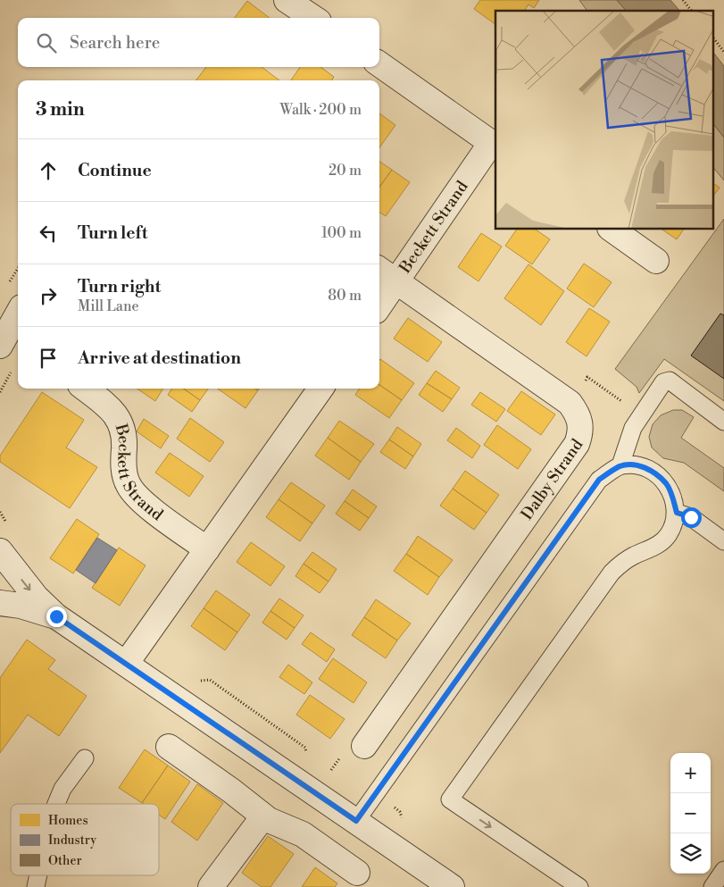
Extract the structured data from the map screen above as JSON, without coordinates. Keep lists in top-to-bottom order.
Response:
{
  "streets": {
    "street": ["Beckett Strand", "Dalby Strand"]
  },
  "crossings": [
    ["Beckett Strand", "Dalby Strand"]
  ],
  "legend": ["Homes", "Industry", "Other"],
  "page": {
    "search": "Search here",
    "heading": ["3 min", "Walk · 200 m"],
    "list": [
      ["Continue", "20 m"],
      ["Turn left", "100 m"],
      ["Turn right", "Mill Lane", "80 m"],
      "Arrive at destination"
    ],
    "map_buttons": ["+", "−"]
  }
}
